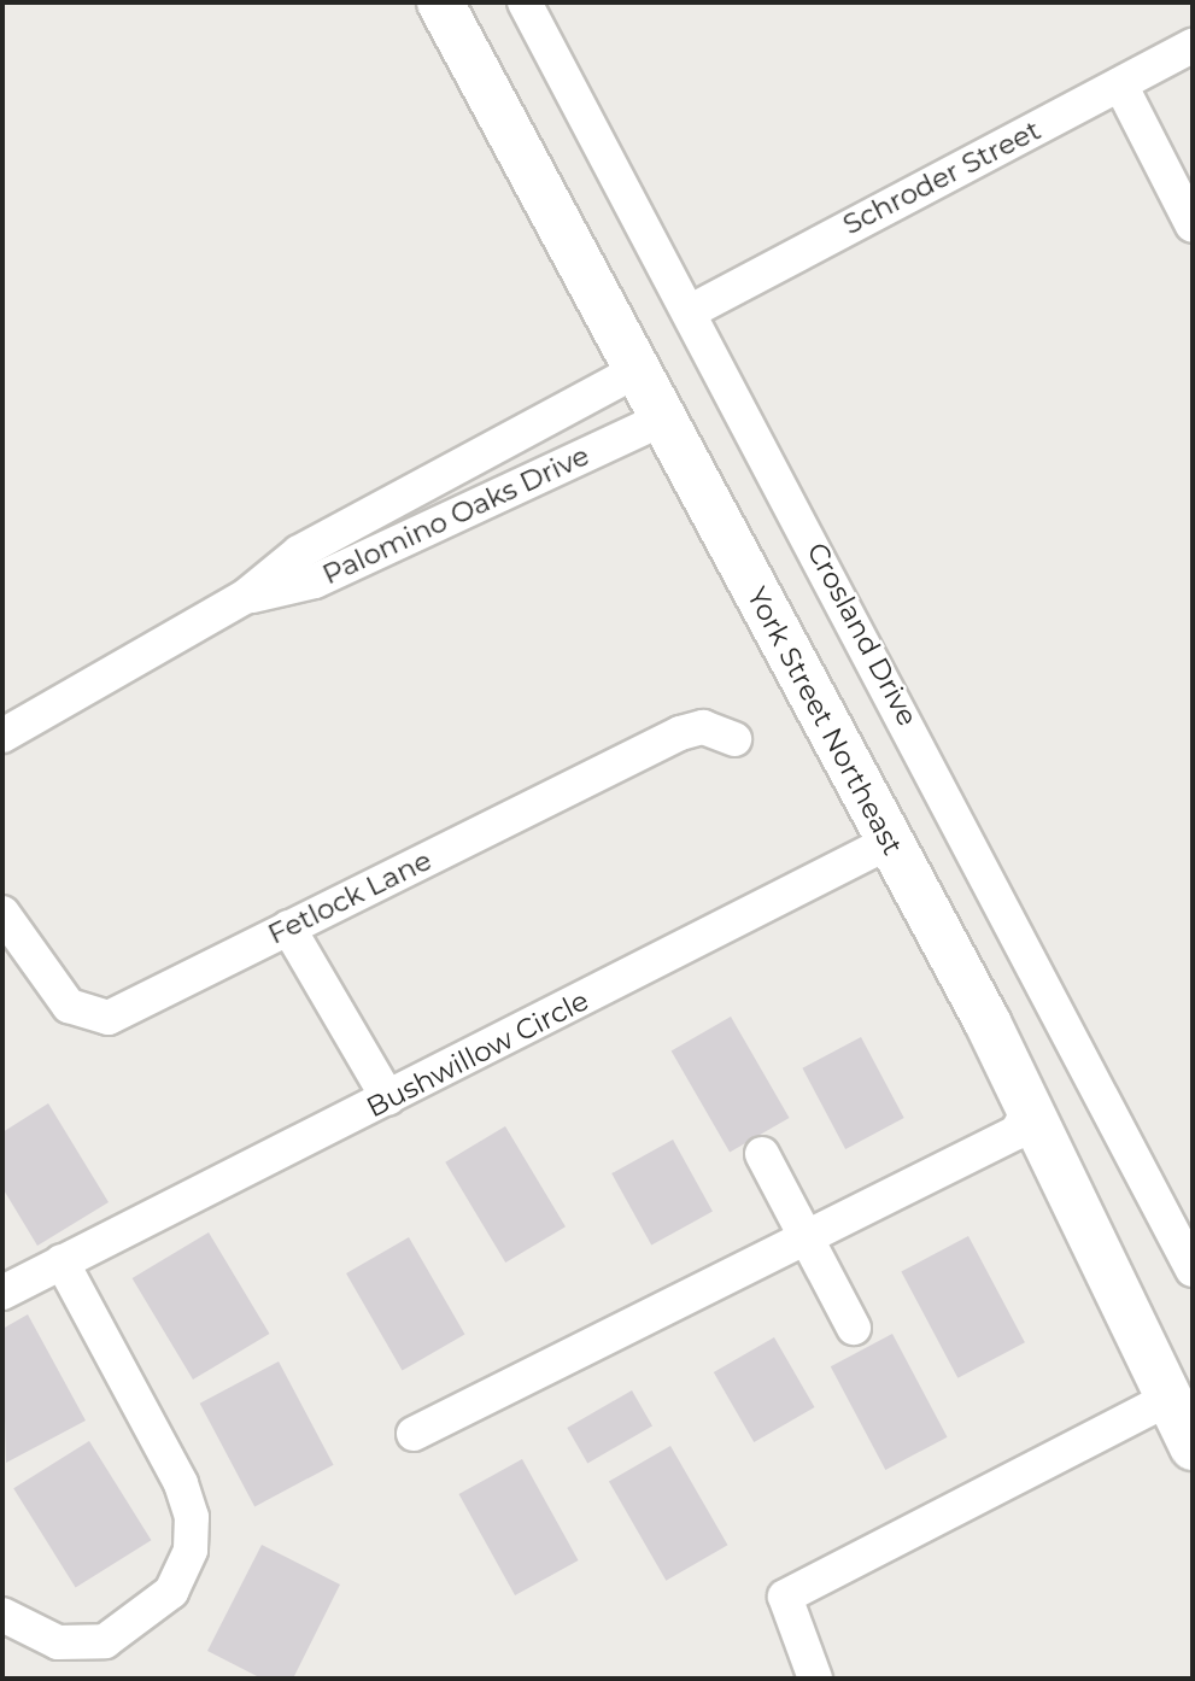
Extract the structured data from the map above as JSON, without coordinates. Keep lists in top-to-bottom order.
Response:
{
  "streets": {
    "highway": ["York Street Northeast"],
    "street": [
      "Schroder Street",
      "Palomino Oaks Drive",
      "Crosland Drive",
      "Fetlock Lane",
      "Bushwillow Circle"
    ]
  },
  "crossings": [
    ["Schroder Street", "Crosland Drive"],
    ["Palomino Oaks Drive", "York Street Northeast"],
    ["York Street Northeast", "Bushwillow Circle"]
  ]
}
